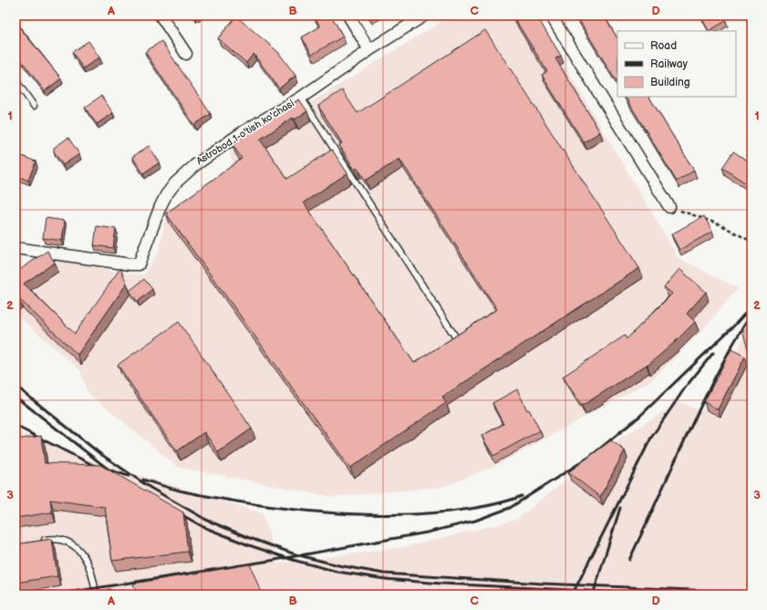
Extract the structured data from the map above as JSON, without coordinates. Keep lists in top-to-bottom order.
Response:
{
  "streets": {
    "street": ["Astrobod 1-o'tish ko'chasi"]
  },
  "legend": ["Road", "Railway", "Building"],
  "grid": {
    "columns": [
      "A",
      "B",
      "C",
      "D"
    ],
    "rows": ["1", "2", "3"]
  }
}
